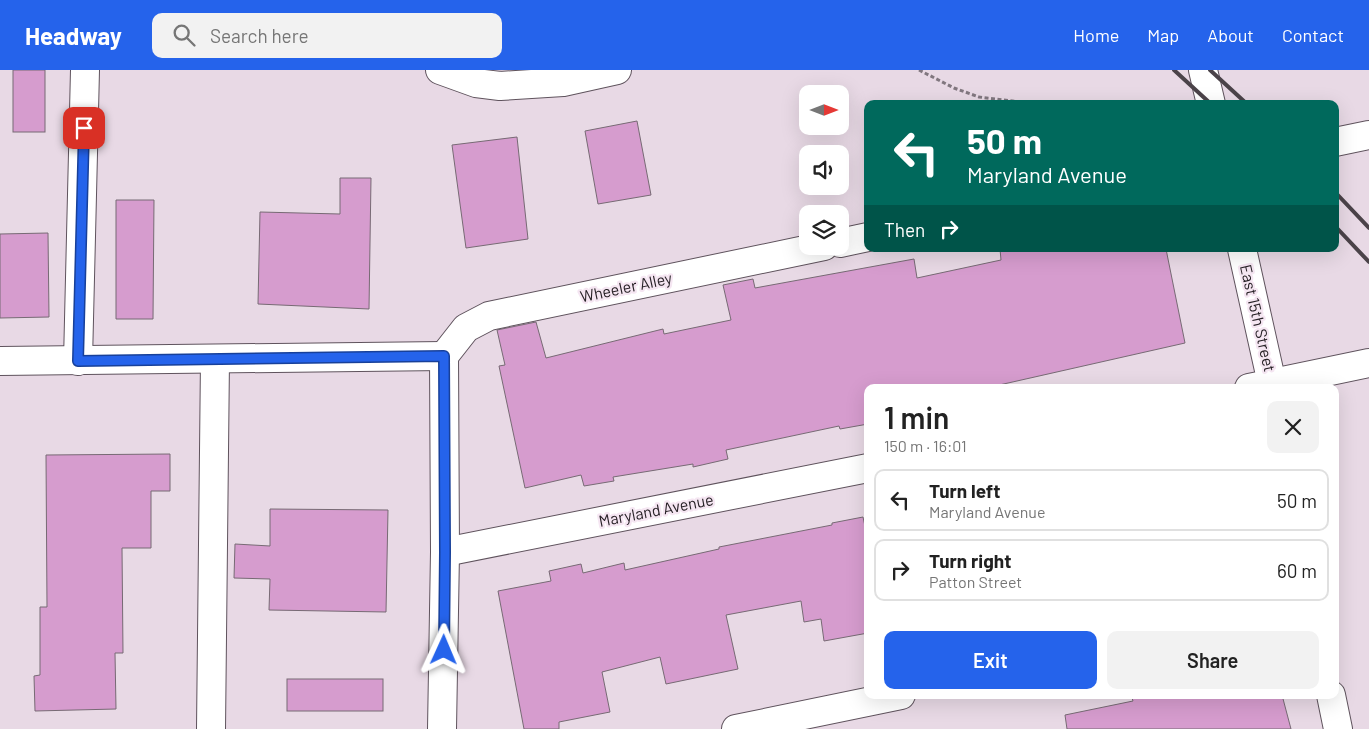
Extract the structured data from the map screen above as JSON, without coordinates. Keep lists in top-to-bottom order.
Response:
{
  "streets": {
    "street": ["Wheeler Alley", "East 15th Street", "Maryland Avenue"]
  },
  "north": "right",
  "page": {
    "header": "Headway",
    "search": "Search here",
    "nav": [
      "Home",
      "Map",
      "About",
      "Contact"
    ],
    "turn": ["50 m", "Maryland Avenue"],
    "then": "Then",
    "heading": ["1 min", "150 m · 16:01"],
    "list": [
      {
        "name": "Turn left",
        "note": "Maryland Avenue",
        "value": "50 m"
      },
      {
        "name": "Turn right",
        "note": "Patton Street",
        "value": "60 m"
      }
    ],
    "buttons": ["Exit", "Share"]
  }
}
